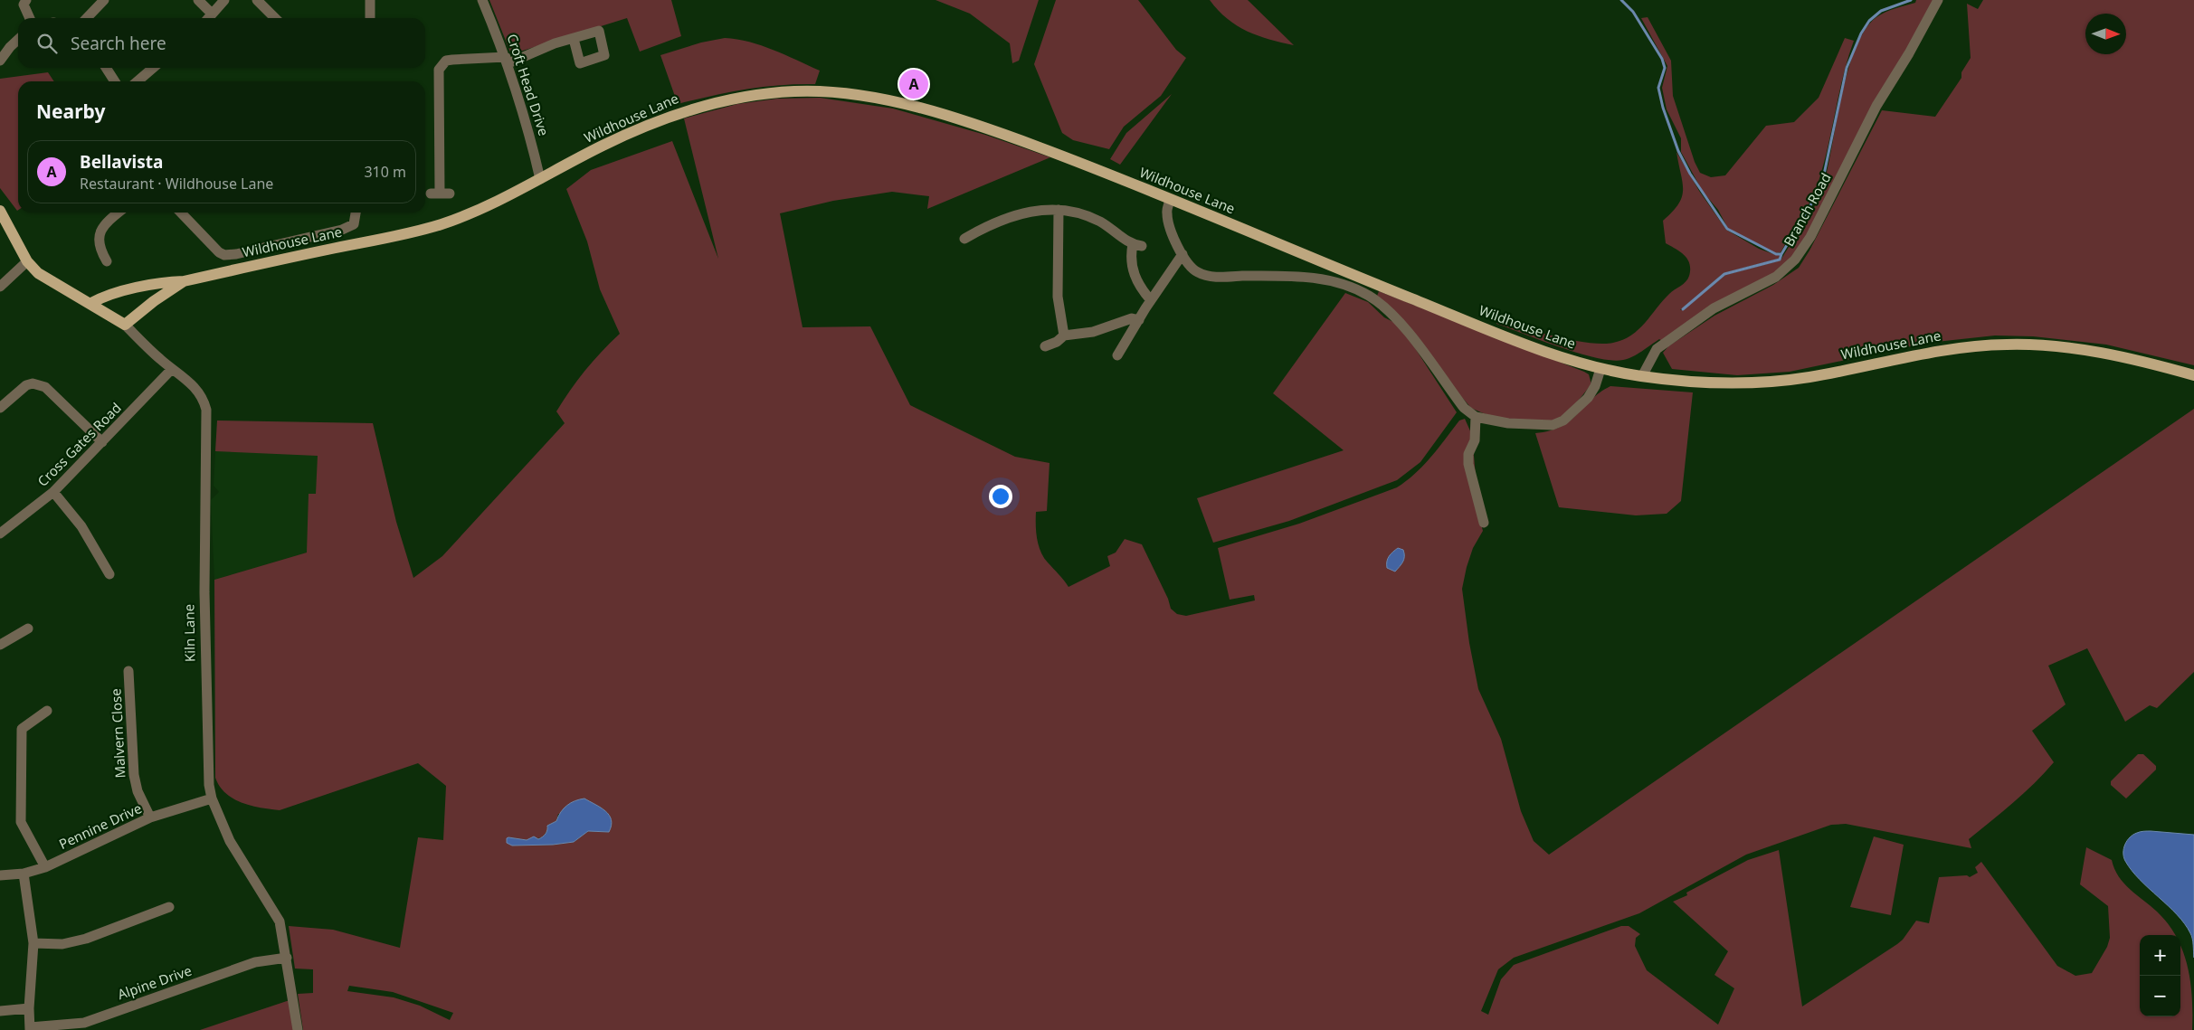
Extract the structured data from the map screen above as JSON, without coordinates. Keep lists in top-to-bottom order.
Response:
{
  "streets": {
    "main road": ["Wildhouse Lane"],
    "street": [
      "Croft Head Drive",
      "Branch Road",
      "Cross Gates Road",
      "Kiln Lane",
      "Malvern Close",
      "Pennine Drive",
      "Alpine Drive"
    ]
  },
  "crossings": [
    ["Croft Head Drive", "Wildhouse Lane"],
    ["Wildhouse Lane", "Branch Road"],
    ["Wildhouse Lane", "Kiln Lane"],
    ["Cross Gates Road", "Kiln Lane"],
    ["Kiln Lane", "Pennine Drive"],
    ["Kiln Lane", "Alpine Drive"],
    ["Malvern Close", "Pennine Drive"]
  ],
  "north": "right",
  "page": {
    "search": "Search here",
    "pins": "A",
    "heading": "Nearby",
    "list": [
      {
        "mark": "A",
        "name": "Bellavista",
        "note": "Restaurant · Wildhouse Lane",
        "value": "310 m"
      }
    ],
    "map_buttons": ["+", "−"]
  }
}
